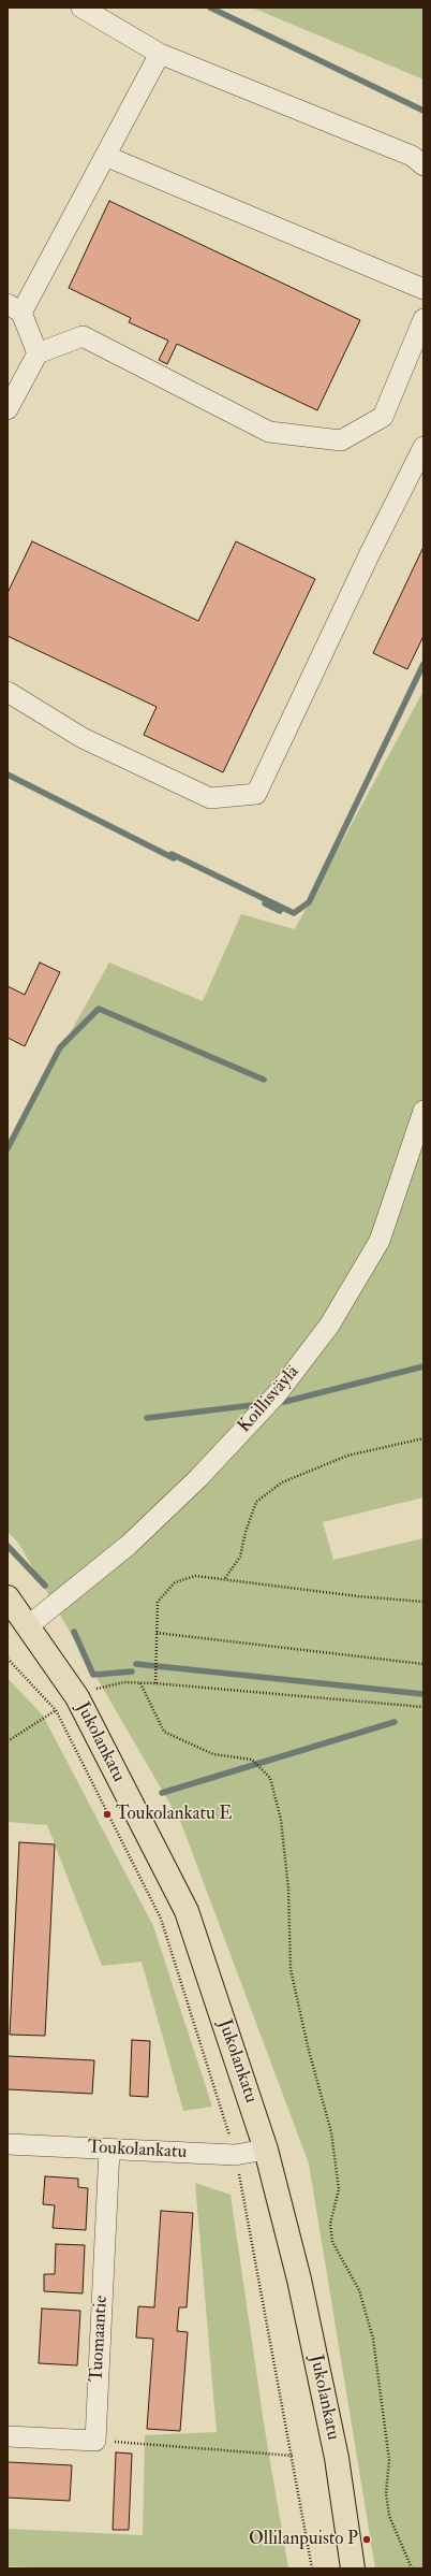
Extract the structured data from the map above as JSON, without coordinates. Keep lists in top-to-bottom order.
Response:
{
  "streets": {
    "main road": ["Jukolankatu"],
    "street": ["Koillisväylä", "Toukolankatu", "Tuomaantie"]
  },
  "crossings": [
    ["Koillisväylä", "Jukolankatu"],
    ["Jukolankatu", "Toukolankatu"],
    ["Toukolankatu", "Tuomaantie"]
  ],
  "places": ["Toukolankatu E", "Ollilanpuisto P"]
}
